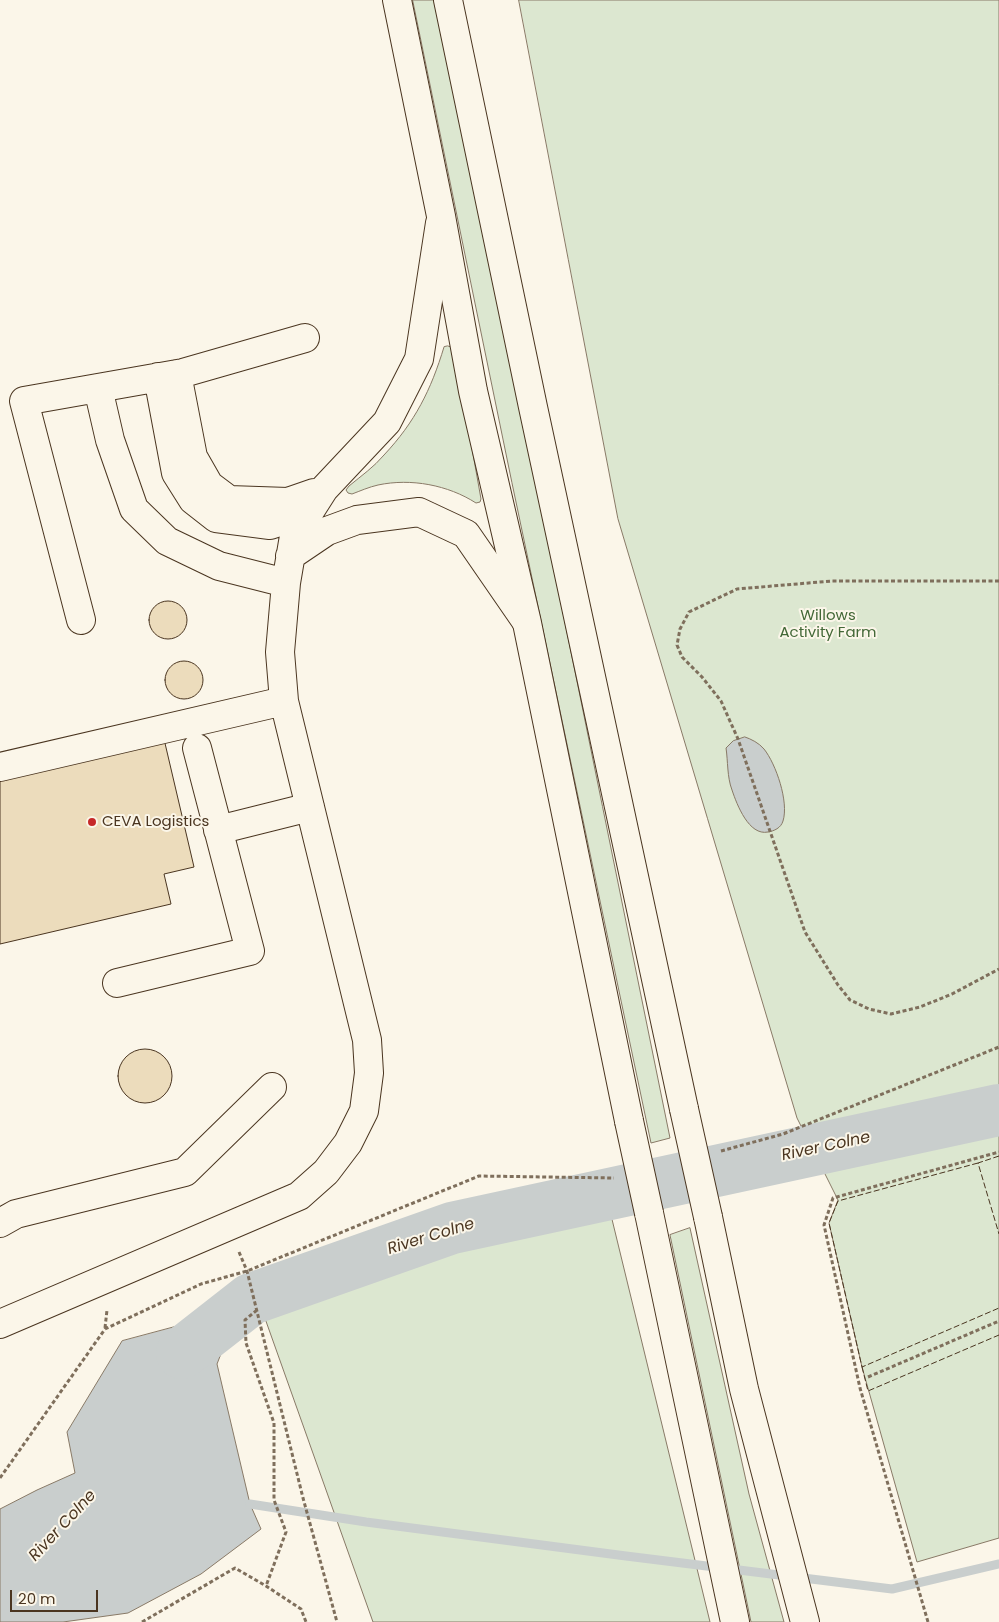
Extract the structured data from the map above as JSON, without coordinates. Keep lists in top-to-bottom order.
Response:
{
  "water": ["River Colne"],
  "parks": ["Willows Activity Farm"],
  "places": ["CEVA Logistics"],
  "scale_bar": "20 m"
}
